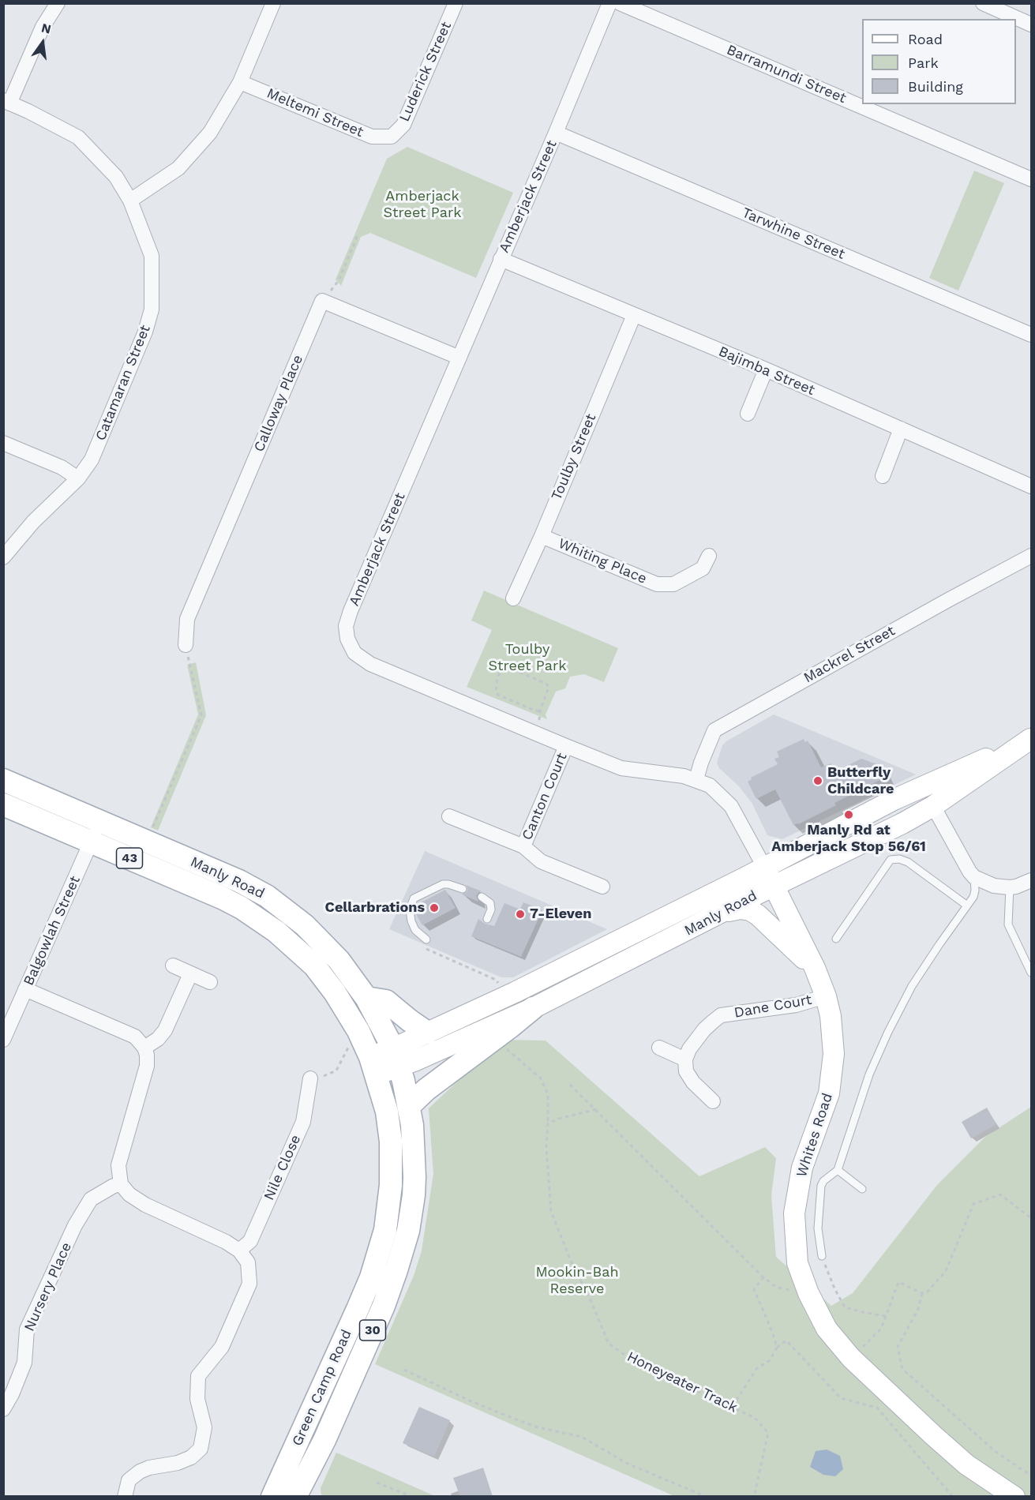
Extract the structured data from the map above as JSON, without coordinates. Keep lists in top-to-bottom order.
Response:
{
  "streets": {
    "main road": [
      "43",
      "Manly Road",
      "Whites Road",
      "30",
      "Green Camp Road"
    ],
    "street": [
      "Luderick Street",
      "Barramundi Street",
      "Meltemi Street",
      "Amberjack Street",
      "Tarwhine Street",
      "Bajimba Street",
      "Catamaran Street",
      "Calloway Place",
      "Toulby Street",
      "Whiting Place",
      "Mackrel Street",
      "Canton Court",
      "Balgowlah Street",
      "Dane Court",
      "Nile Close",
      "Nursery Place"
    ],
    "path": ["Honeyeater Track"]
  },
  "crossings": [
    ["Luderick Street", "Meltemi Street"],
    ["Amberjack Street", "Tarwhine Street"],
    ["Amberjack Street", "Bajimba Street"],
    ["Amberjack Street", "Mackrel Street"],
    ["Amberjack Street", "Canton Court"],
    ["Amberjack Street", "Manly Road"],
    ["Amberjack Street", "Whites Road"],
    ["Bajimba Street", "Toulby Street"],
    ["Toulby Street", "Whiting Place"],
    ["Manly Road", "Balgowlah Street"],
    ["Manly Road", "Whites Road"],
    ["Manly Road", "Green Camp Road"],
    ["Dane Court", "Whites Road"]
  ],
  "parks": ["Amberjack Street Park", "Toulby Street Park", "Mookin-Bah Reserve"],
  "places": [
    "Butterfly Childcare",
    "Manly Rd at Amberjack Stop 56/61",
    "Cellarbrations",
    "7-Eleven"
  ],
  "legend": ["Road", "Park", "Building"],
  "north": "top"
}
